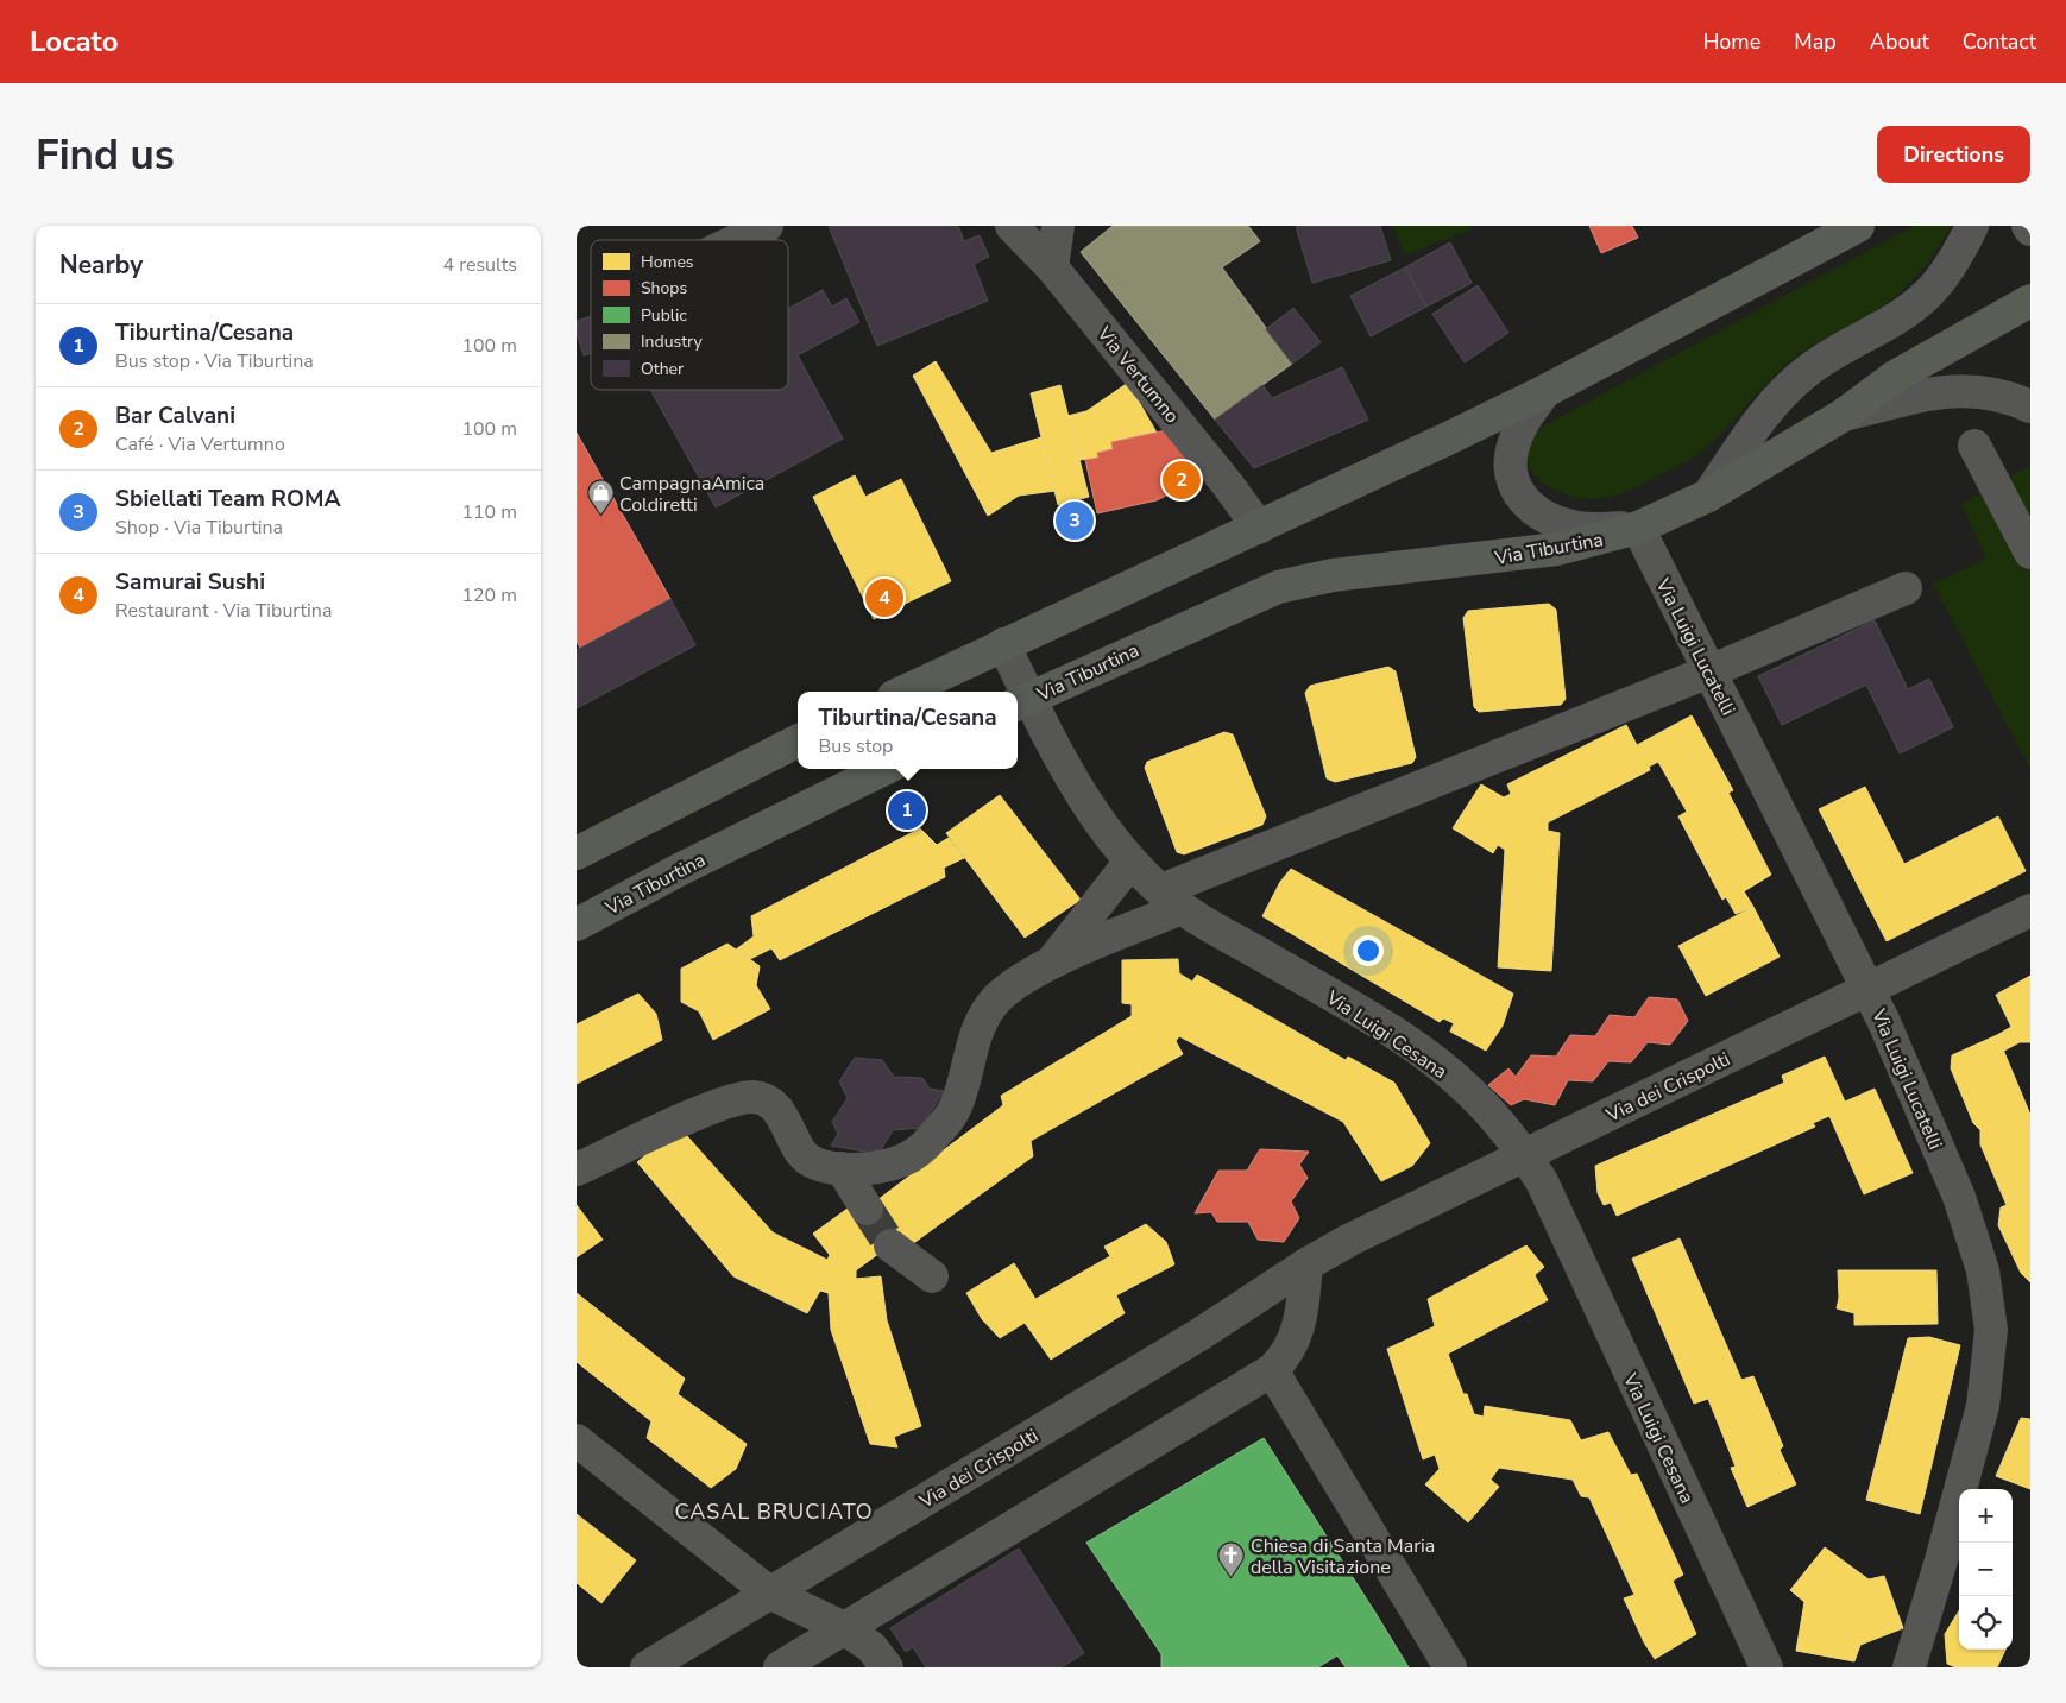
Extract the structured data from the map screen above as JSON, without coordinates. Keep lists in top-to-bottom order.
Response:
{
  "streets": {
    "main road": ["Via Tiburtina"],
    "street": [
      "Via Vertumno",
      "Via Luigi Lucatelli",
      "Via Luigi Cesana",
      "Via dei Crispolti"
    ]
  },
  "crossings": [
    ["Via Tiburtina", "Via Luigi Lucatelli"],
    ["Via Tiburtina", "Via Luigi Cesana"],
    ["Via Luigi Lucatelli", "Via dei Crispolti"],
    ["Via Luigi Cesana", "Via dei Crispolti"]
  ],
  "districts": ["CASAL BRUCIATO"],
  "places": {
    "shop": ["CampagnaAmica Coldiretti"],
    "church": ["Chiesa di Santa Maria della Visitazione"]
  },
  "legend": [
    "Homes",
    "Shops",
    "Public",
    "Industry",
    "Other"
  ],
  "page": {
    "header": "Locato",
    "nav": [
      "Home",
      "Map",
      "About",
      "Contact"
    ],
    "buttons": "Directions",
    "title": "Find us",
    "heading": ["Nearby", "4 results"],
    "list": [
      {
        "mark": "1",
        "name": "Tiburtina/Cesana",
        "note": "Bus stop · Via Tiburtina",
        "value": "100 m"
      },
      {
        "mark": "2",
        "name": "Bar Calvani",
        "note": "Café · Via Vertumno",
        "value": "100 m"
      },
      {
        "mark": "3",
        "name": "Sbiellati Team ROMA",
        "note": "Shop · Via Tiburtina",
        "value": "110 m"
      },
      {
        "mark": "4",
        "name": "Samurai Sushi",
        "note": "Restaurant · Via Tiburtina",
        "value": "120 m"
      }
    ],
    "pins": [
      "2",
      "3",
      "4",
      "1"
    ],
    "popup": ["Tiburtina/Cesana", "Bus stop"],
    "map_buttons": ["+", "−"]
  }
}
